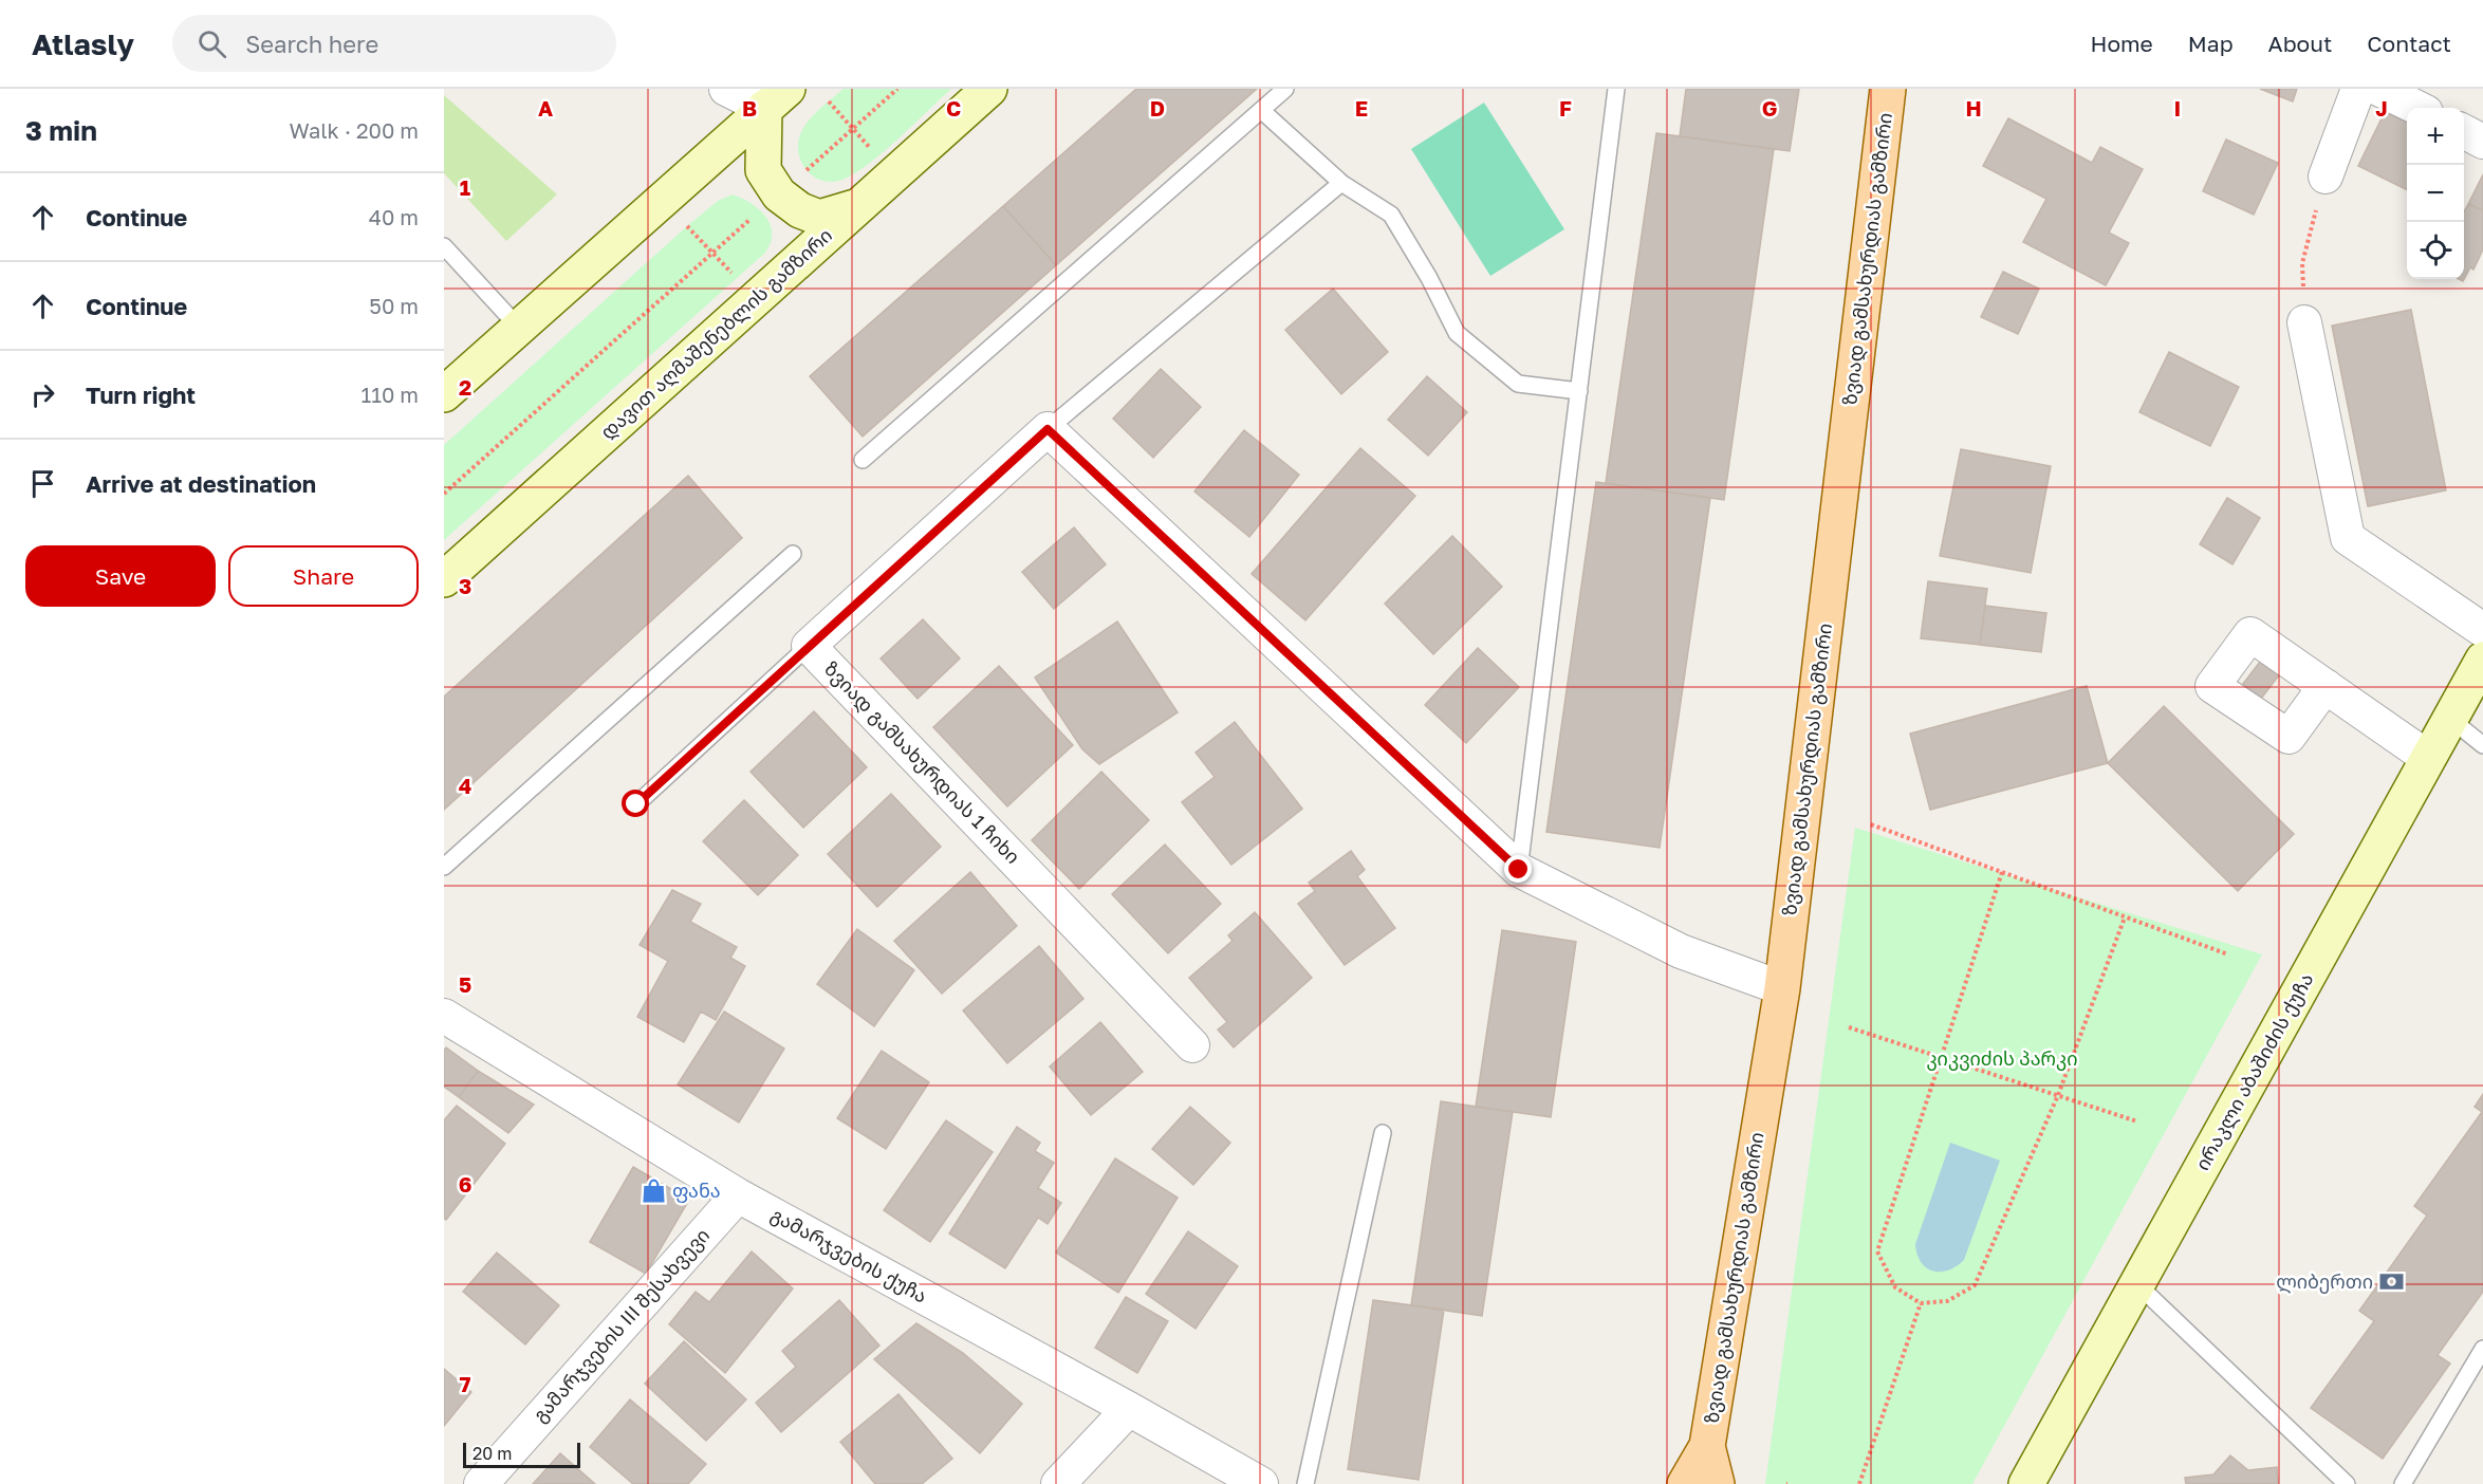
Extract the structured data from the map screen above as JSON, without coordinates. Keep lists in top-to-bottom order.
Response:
{
  "streets": {
    "main road": ["ზვიად გამსახურდიას გამზირი", "დავით აღმაშენებლის გამზირი", "ირაკლი აბაშიძის ქუჩა"],
    "street": ["ზვიად გამსახურდიას 1 ჩიხი", "გამარჯვების ქუჩა", "გამარჯვების III შესახვევი"]
  },
  "crossings": [
    ["გამარჯვების ქუჩა", "გამარჯვების III შესახვევი"]
  ],
  "parks": ["კიკვიძის პარკი"],
  "places": {
    "shop": ["ფანა"],
    "bank": ["ლიბერთი"]
  },
  "scale_bar": "20 m",
  "page": {
    "header": "Atlasly",
    "search": "Search here",
    "nav": [
      "Home",
      "Map",
      "About",
      "Contact"
    ],
    "heading": ["3 min", "Walk · 200 m"],
    "map_buttons": ["+", "−"],
    "list": [
      ["Continue", "40 m"],
      ["Continue", "50 m"],
      ["Turn right", "110 m"],
      "Arrive at destination"
    ],
    "buttons": ["Save", "Share"],
    "scale": "20 m"
  },
  "grid": {
    "columns": [
      "A",
      "B",
      "C",
      "D",
      "E",
      "F",
      "G",
      "H",
      "I",
      "J"
    ],
    "rows": [
      "1",
      "2",
      "3",
      "4",
      "5",
      "6",
      "7"
    ]
  }
}
